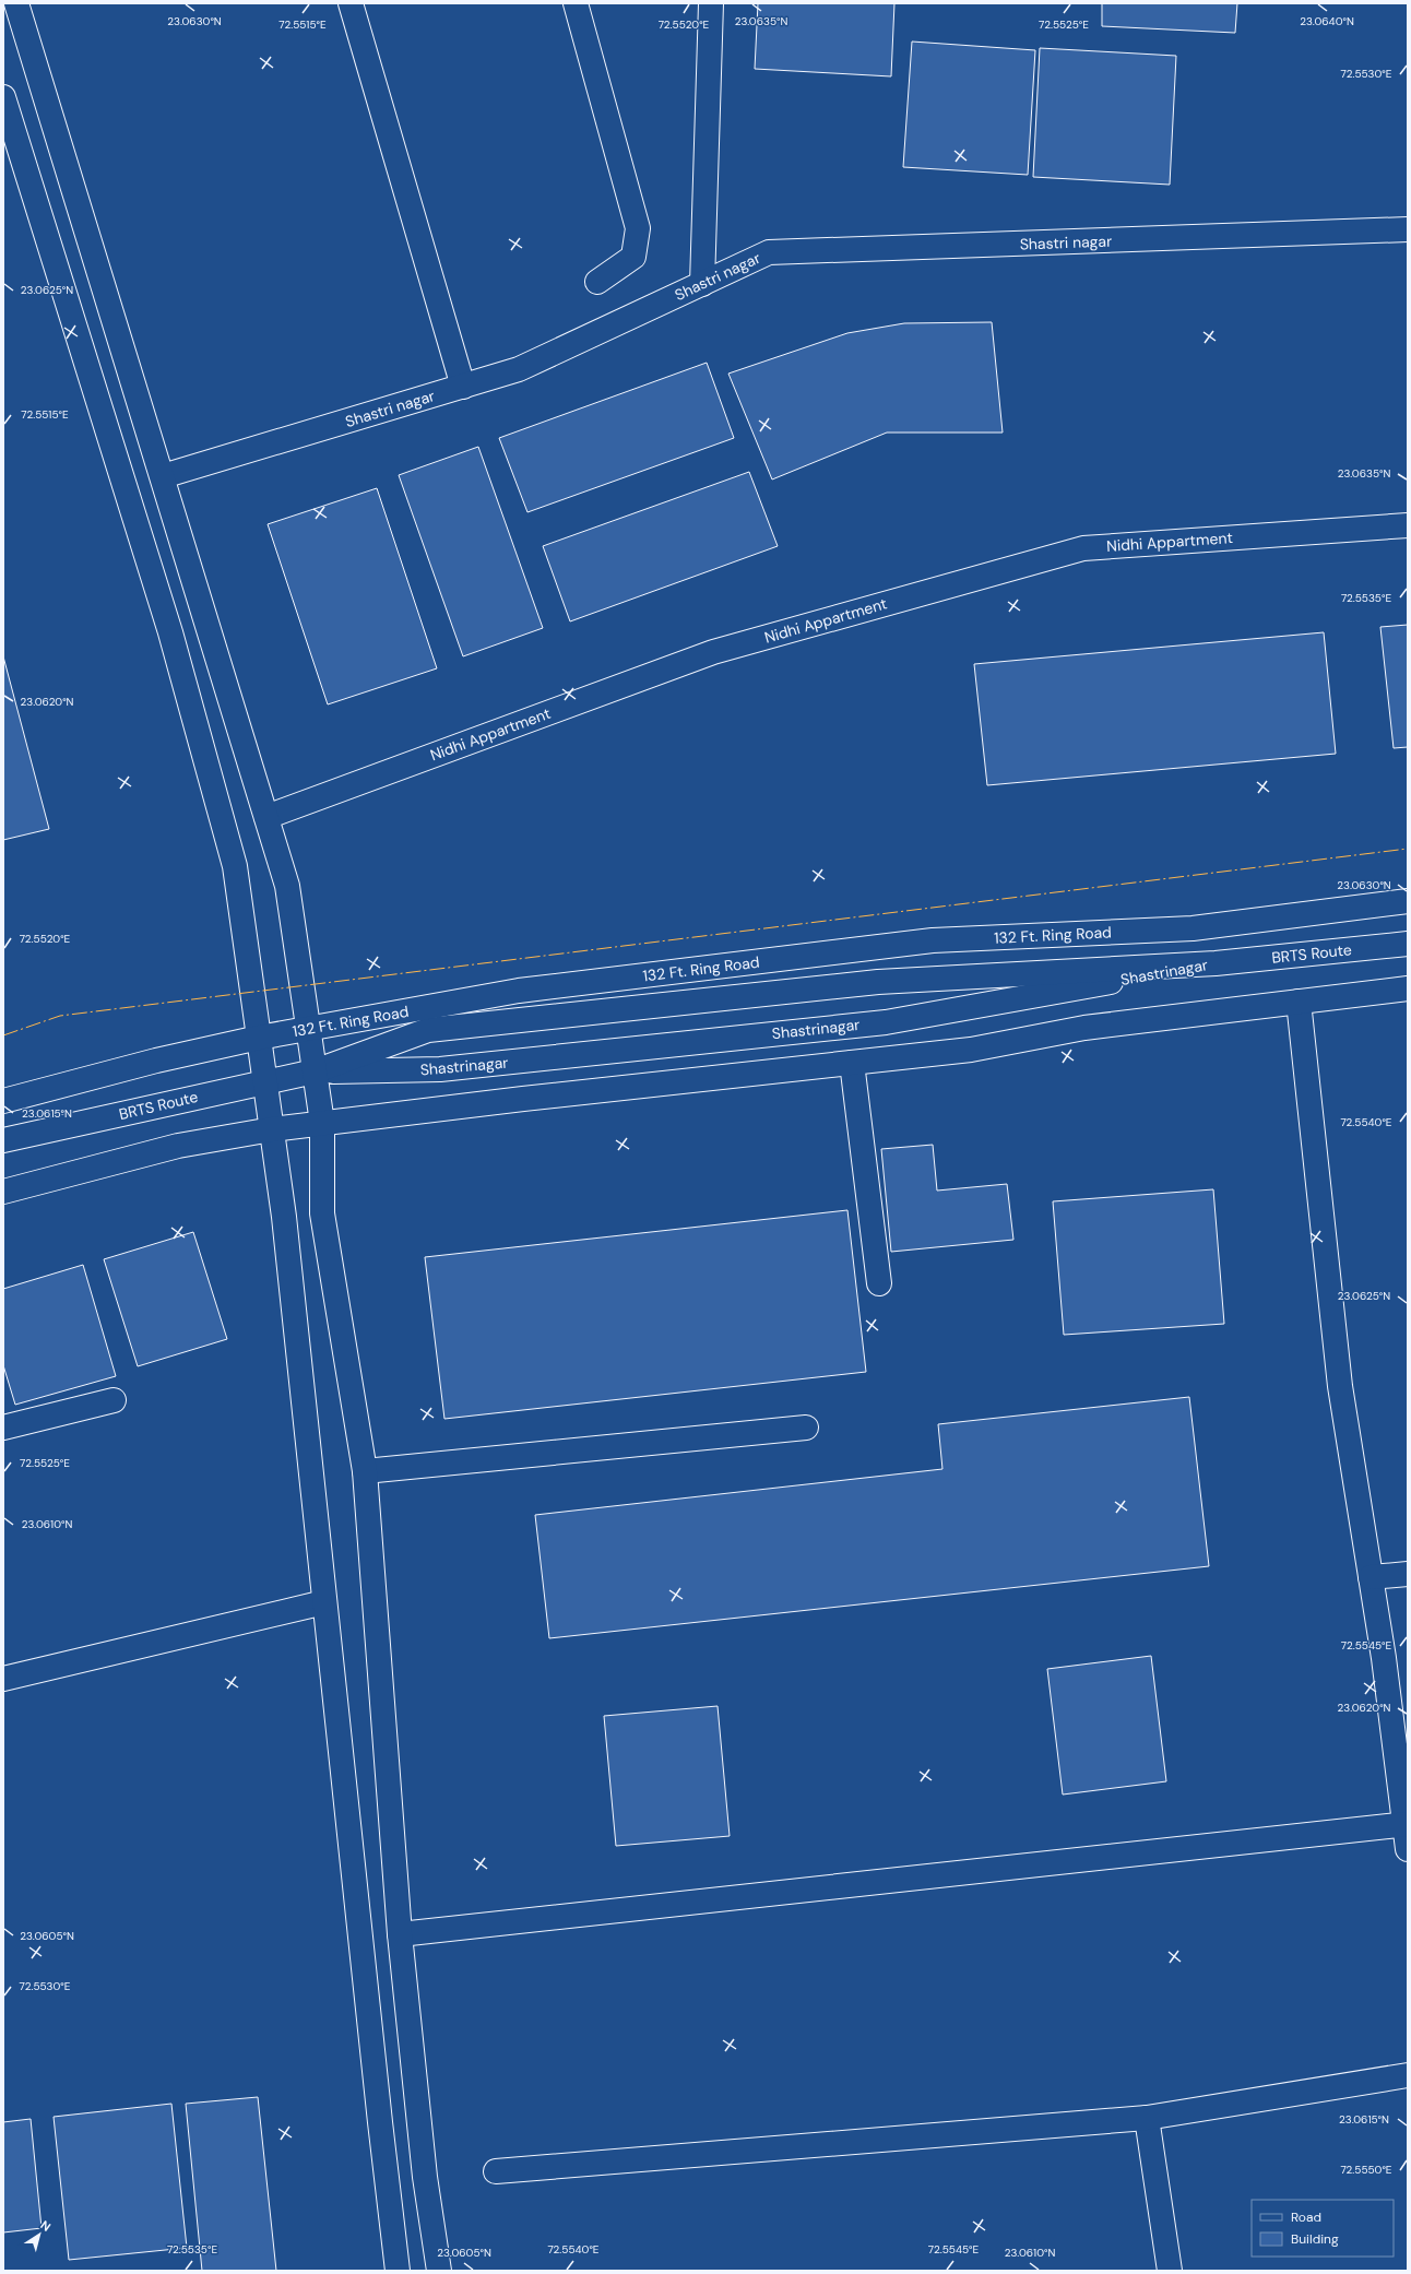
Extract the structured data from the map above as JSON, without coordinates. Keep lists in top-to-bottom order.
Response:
{
  "streets": {
    "main road": [
      "Shastri nagar",
      "Nidhi Appartment",
      "132 Ft. Ring Road",
      "BRTS Route",
      "Shastrinagar"
    ]
  },
  "crossings": [
    ["BRTS Route", "Shastrinagar"]
  ],
  "legend": ["Road", "Building"],
  "north": "top right",
  "coordinates": [
    "23.0640°N",
    "23.0630°N",
    "23.0635°N",
    "72.5515°E",
    "72.5520°E",
    "72.5525°E",
    "72.5530°E",
    "23.0625°N",
    "72.5535°E",
    "23.0620°N",
    "23.0615°N",
    "72.5540°E",
    "23.0610°N",
    "72.5545°E",
    "23.0605°N",
    "72.5550°E"
  ]
}
